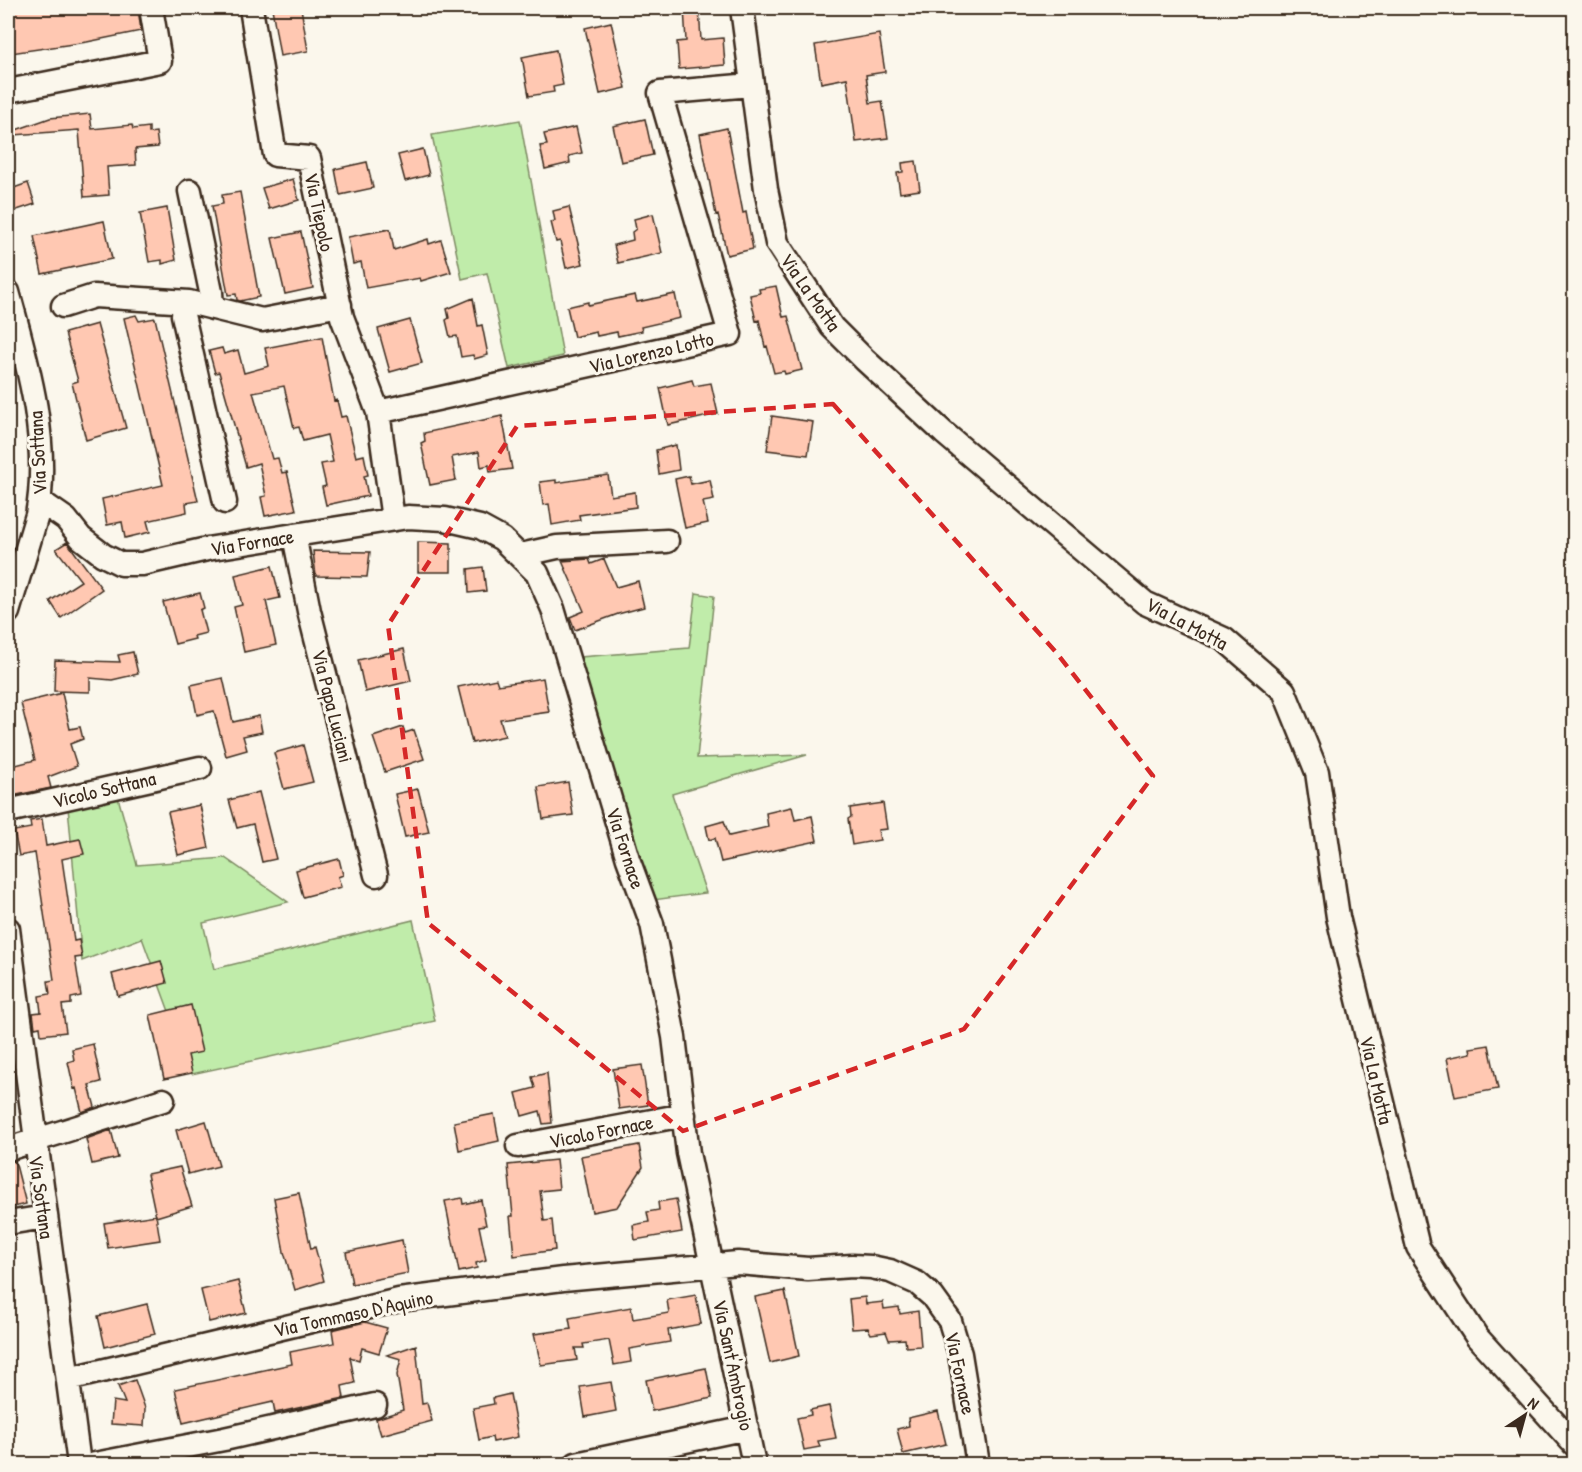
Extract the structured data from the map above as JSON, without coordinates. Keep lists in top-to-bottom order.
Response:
{
  "streets": {
    "street": [
      "Via Tiepolo",
      "Via La Motta",
      "Via Lorenzo Lotto",
      "Via Sottana",
      "Via Fornace",
      "Via Papa Luciani",
      "Vicolo Sottana",
      "Vicolo Fornace",
      "Via Tommaso D'Aquino",
      "Via Sant'Ambrogio"
    ]
  },
  "crossings": [
    ["Via Tiepolo", "Via Lorenzo Lotto"],
    ["Via Tiepolo", "Via Fornace"],
    ["Via La Motta", "Via Lorenzo Lotto"],
    ["Via Sottana", "Via Fornace"],
    ["Via Sottana", "Via Tommaso D'Aquino"],
    ["Via Fornace", "Via Papa Luciani"],
    ["Via Fornace", "Vicolo Fornace"],
    ["Via Fornace", "Via Tommaso D'Aquino"],
    ["Via Fornace", "Via Sant'Ambrogio"],
    ["Via Tommaso D'Aquino", "Via Sant'Ambrogio"]
  ],
  "north": "top right"
}
